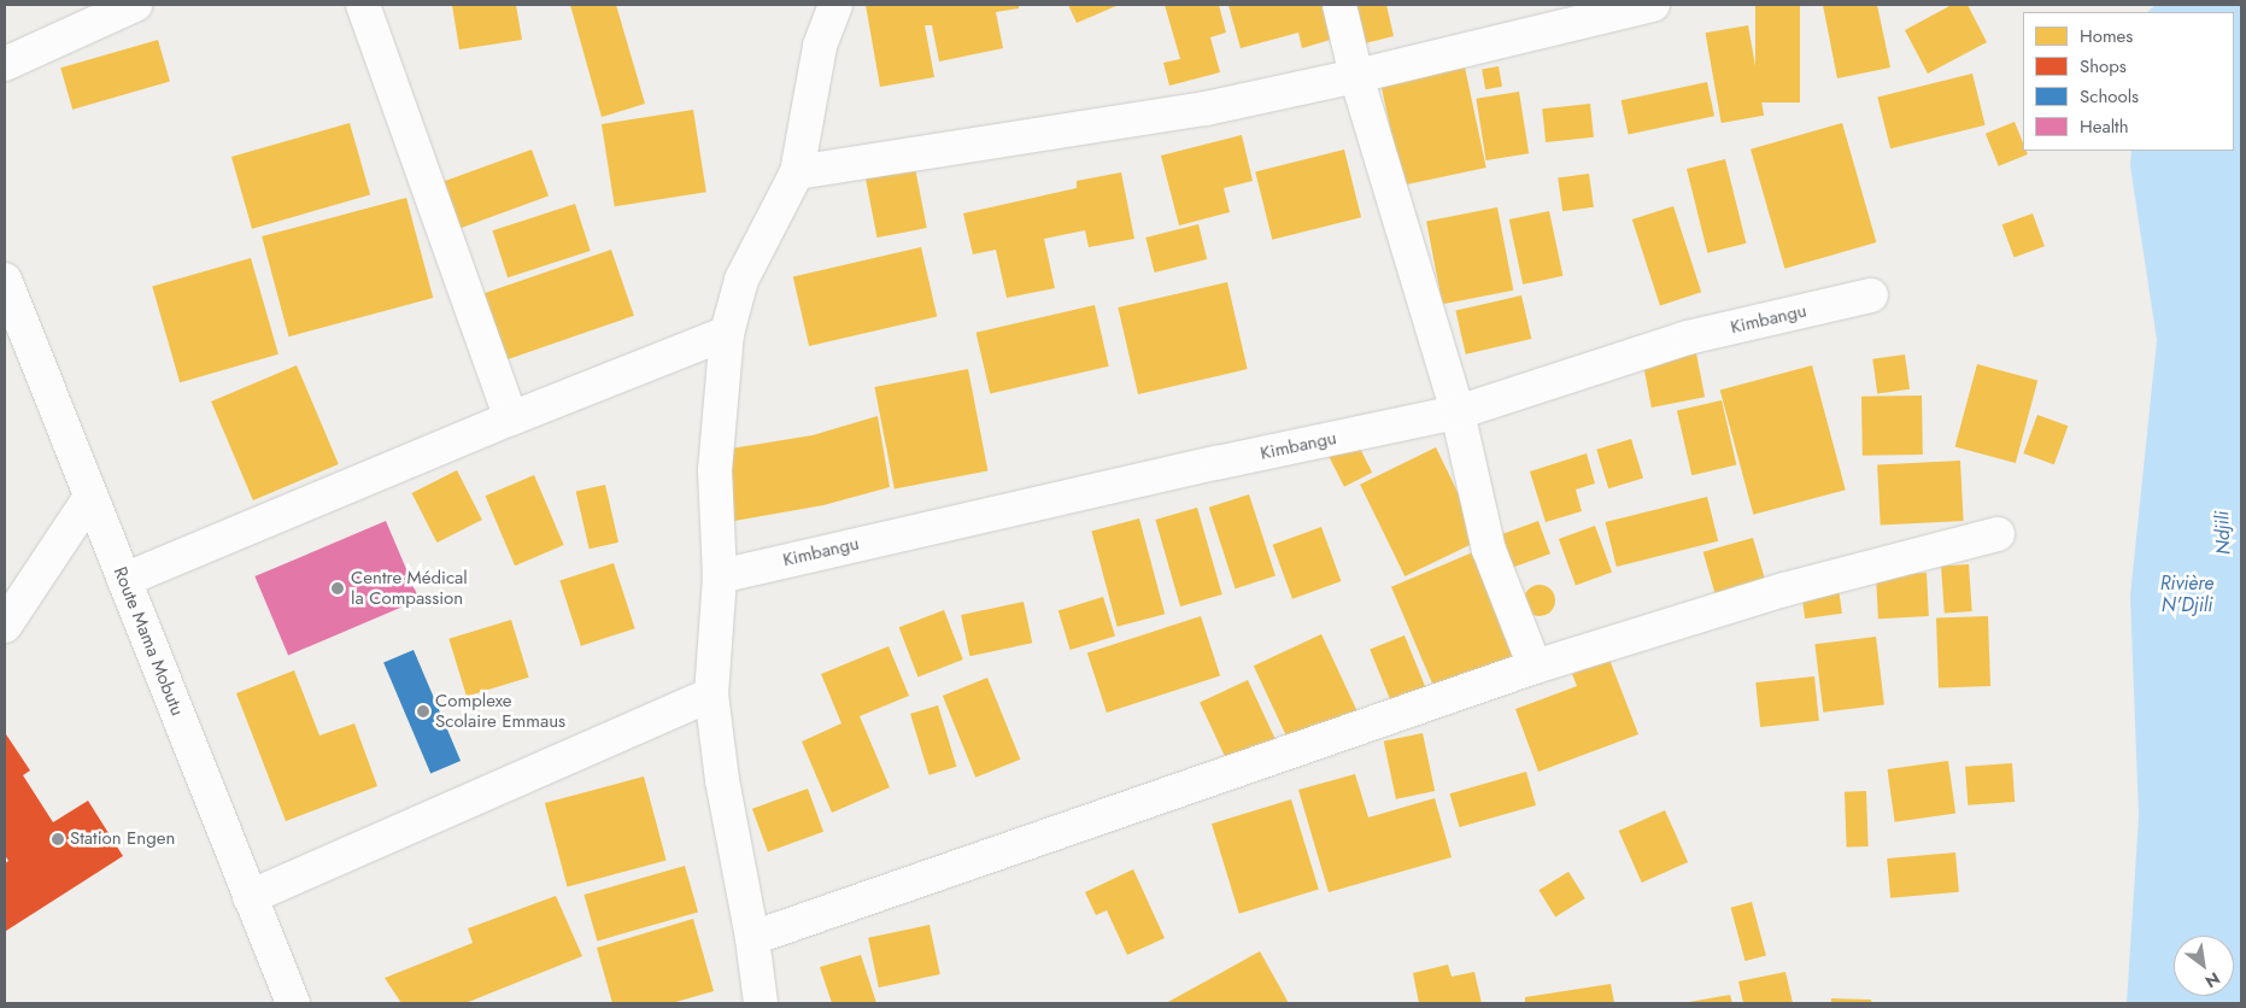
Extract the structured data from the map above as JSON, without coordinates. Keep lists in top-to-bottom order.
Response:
{
  "streets": {
    "street": ["Kimbangu", "Route Mama Mobutu"]
  },
  "water": ["Ndjili", "Rivière N'Djili"],
  "places": ["Centre Médical la Compassion", "Complexe Scolaire Emmaus", "Station Engen"],
  "legend": [
    "Homes",
    "Shops",
    "Schools",
    "Health"
  ],
  "north": "bottom right"
}
